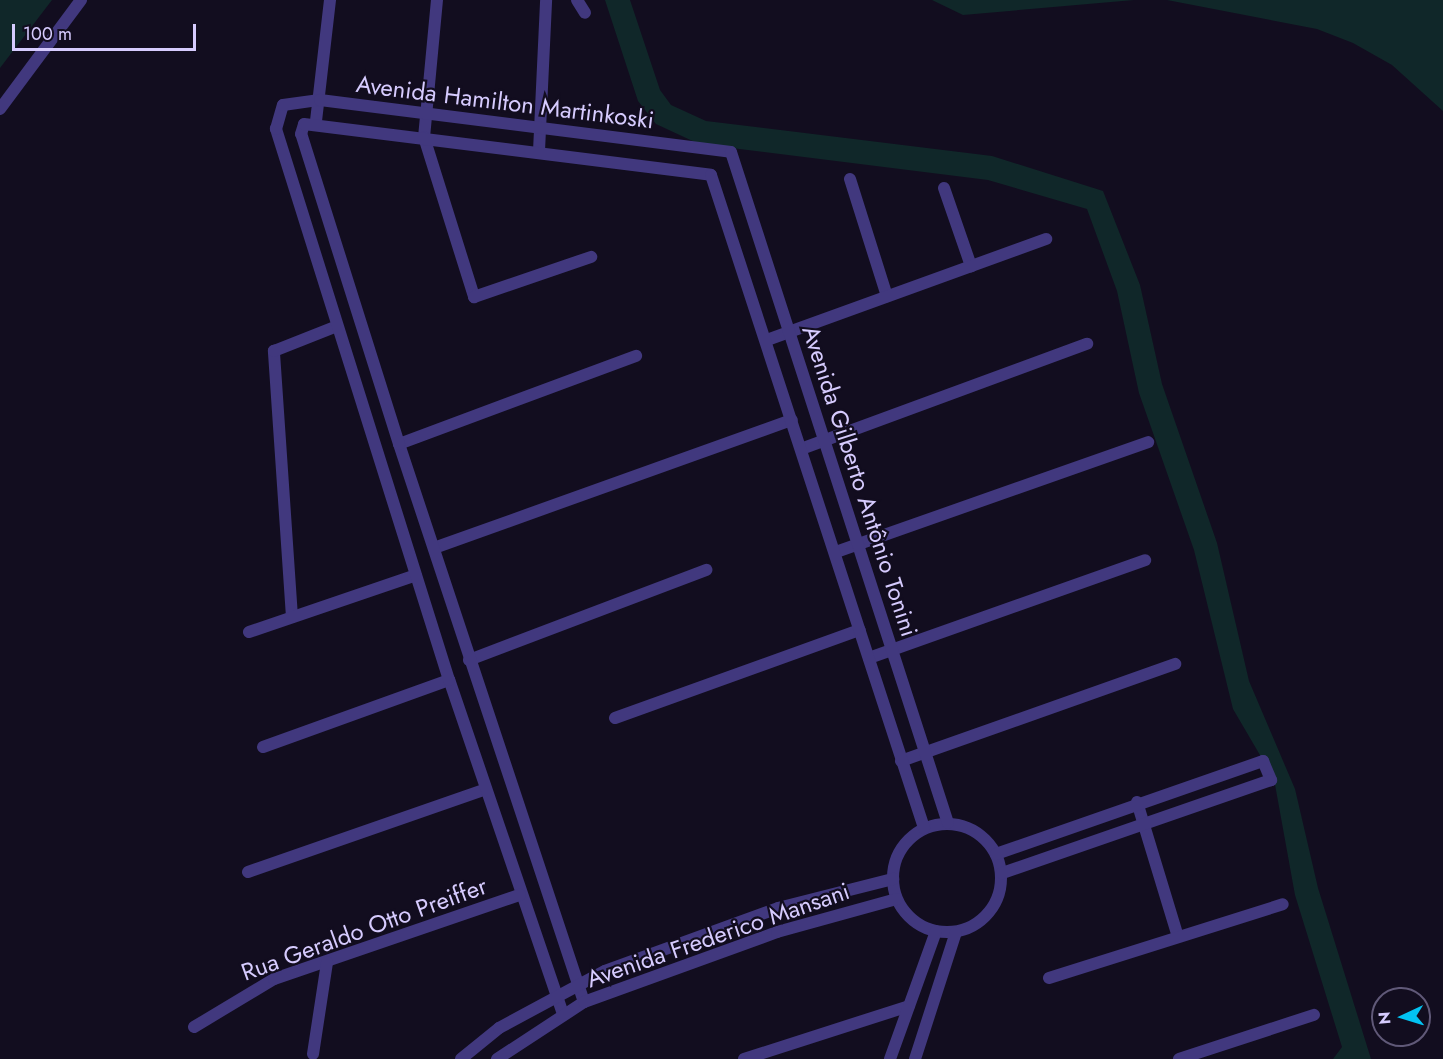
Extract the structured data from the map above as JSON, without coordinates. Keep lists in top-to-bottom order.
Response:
{
  "streets": {
    "street": [
      "Avenida Hamilton Martinkoski",
      "Avenida Gilberto Antônio Tonini",
      "Rua Geraldo Otto Preiffer",
      "Avenida Frederico Mansani"
    ]
  },
  "crossings": [
    ["Avenida Hamilton Martinkoski", "Avenida Gilberto Antônio Tonini"],
    ["Avenida Gilberto Antônio Tonini", "Avenida Frederico Mansani"]
  ],
  "scale_bar": "100 m",
  "north": "left"
}
